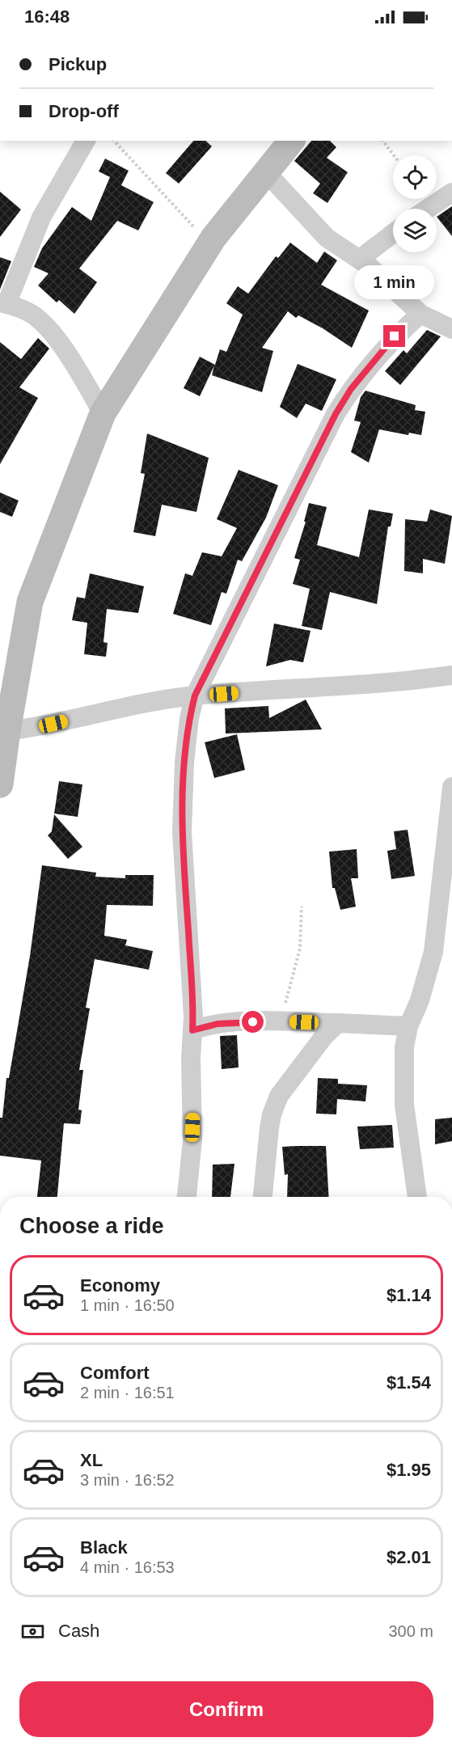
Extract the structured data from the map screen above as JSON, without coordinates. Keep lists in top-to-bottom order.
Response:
{
  "page": {
    "status": "16:48",
    "banner": ["Pickup", "Drop-off"],
    "bubble": "1 min",
    "heading": "Choose a ride",
    "list": [
      {
        "name": "Economy",
        "note": "1 min · 16:50",
        "value": "$1.14"
      },
      {
        "name": "Comfort",
        "note": "2 min · 16:51",
        "value": "$1.54"
      },
      {
        "name": "XL",
        "note": "3 min · 16:52",
        "value": "$1.95"
      },
      {
        "name": "Black",
        "note": "4 min · 16:53",
        "value": "$2.01"
      }
    ],
    "pay": ["Cash", "300 m"],
    "buttons": "Confirm"
  }
}
